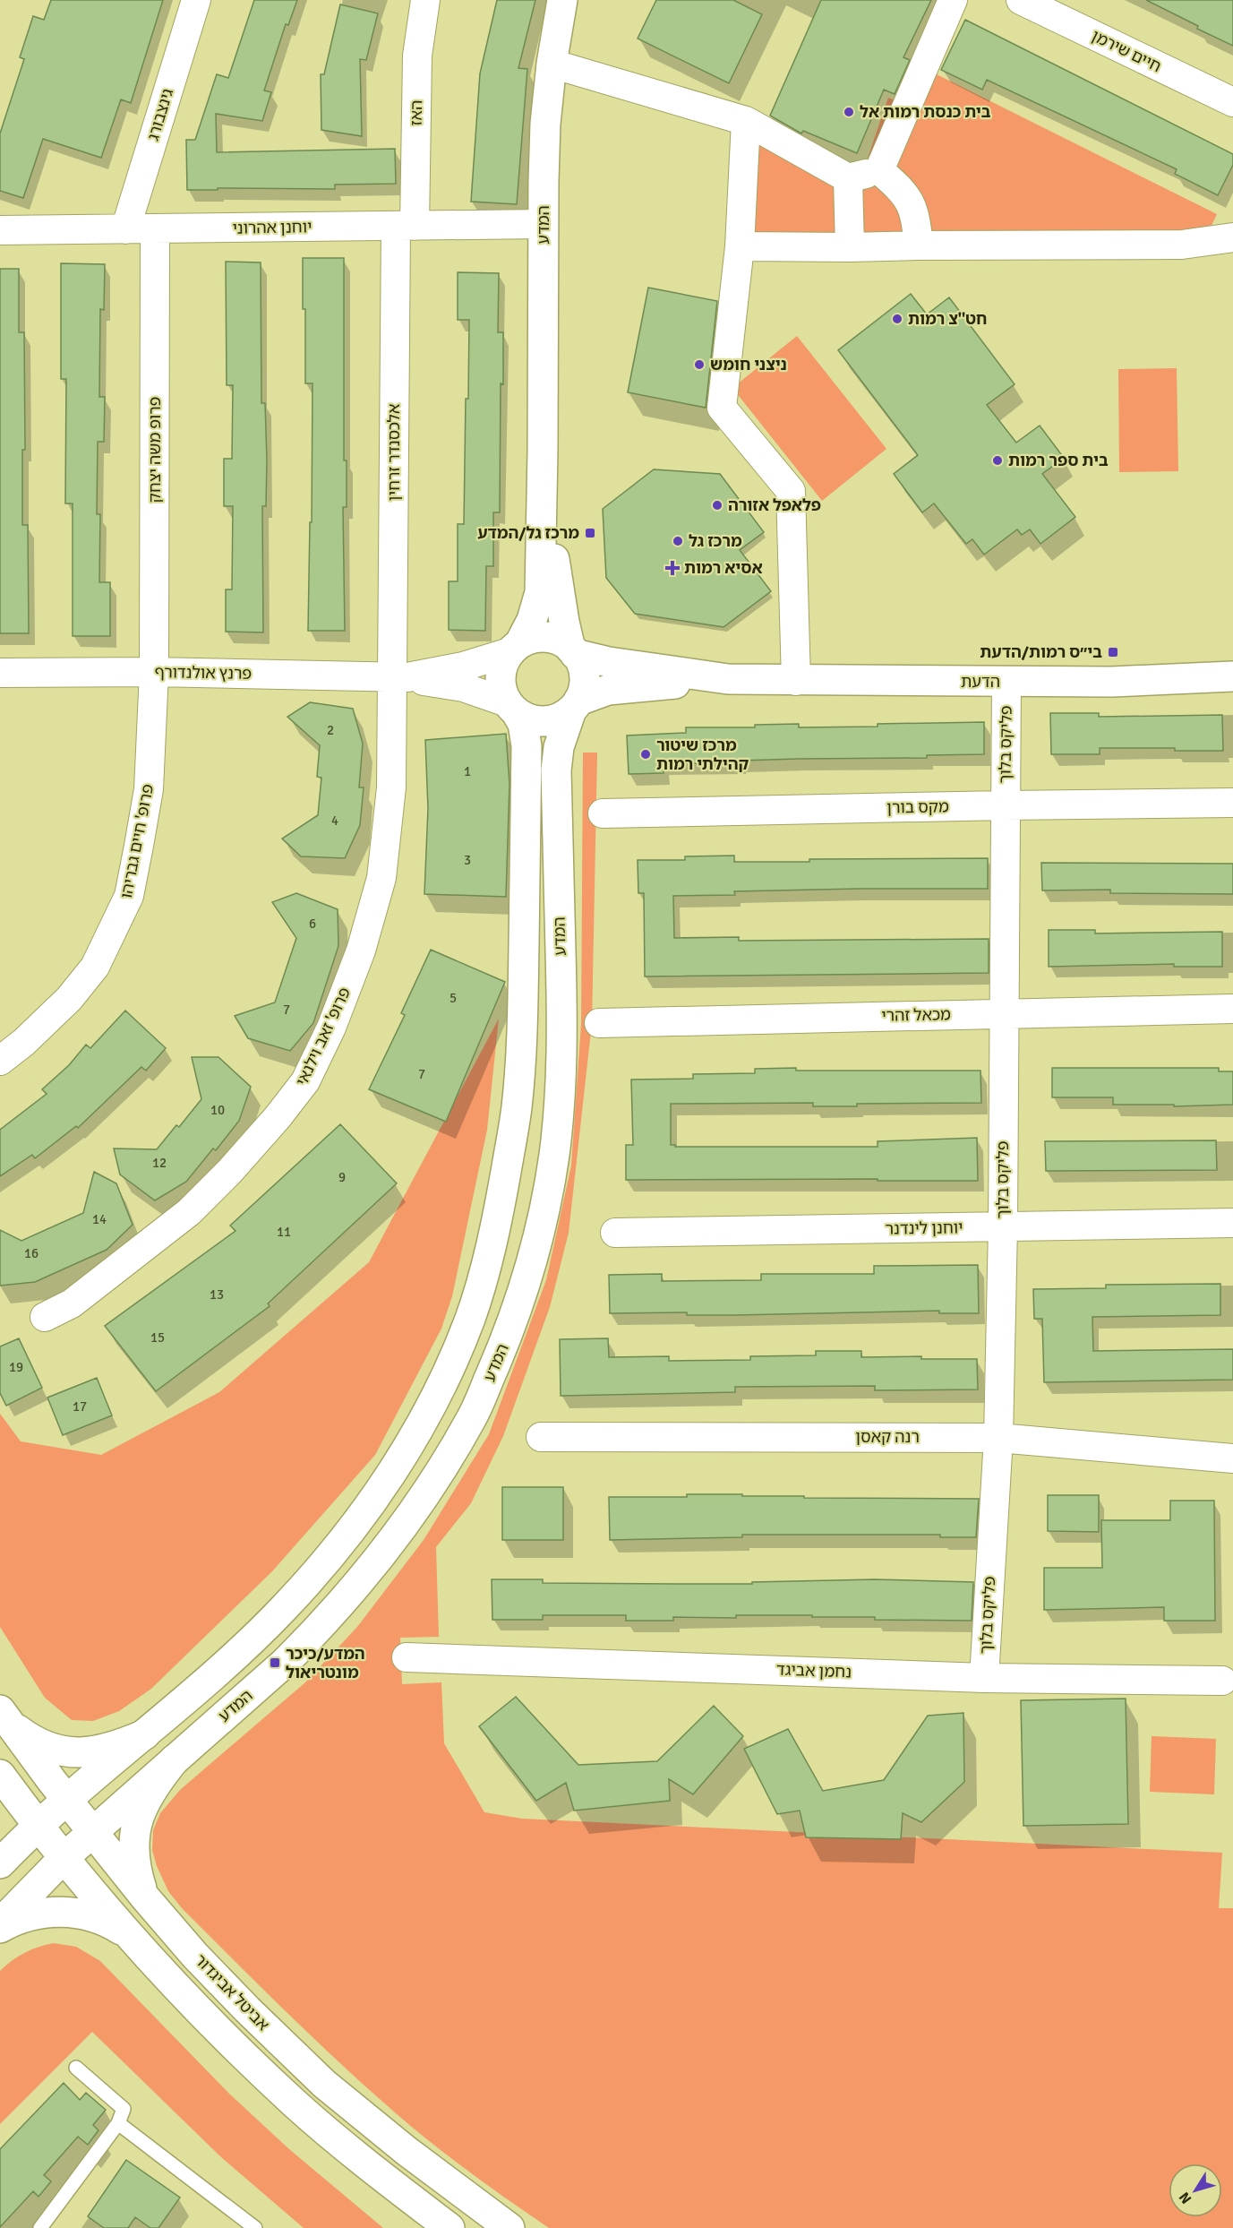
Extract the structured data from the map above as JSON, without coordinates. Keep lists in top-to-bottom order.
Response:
{
  "streets": {
    "street": [
      "חיים שירמן",
      "האז",
      "גינצבורג",
      "המדע",
      "יוחנן אהרוני",
      "פרופ משה יצחק",
      "אלכסנדר זרחין",
      "פרנץ אולנדורף",
      "הדעת",
      "פליקס בלוך",
      "מקס בורן",
      "פרופ' חיים גבריהו",
      "מכאל זהרי",
      "פרופ' זאב וילנאי",
      "יוחנן לינדנר",
      "רנה קאסן",
      "נחמן אביגד",
      "אביטל אביגדור"
    ]
  },
  "crossings": [
    ["האז", "יוחנן אהרוני"],
    ["האז", "אלכסנדר זרחין"],
    ["גינצבורג", "יוחנן אהרוני"],
    ["המדע", "יוחנן אהרוני"],
    ["המדע", "פרנץ אולנדורף"],
    ["המדע", "הדעת"],
    ["המדע", "אביטל אביגדור"],
    ["יוחנן אהרוני", "פרופ משה יצחק"],
    ["יוחנן אהרוני", "אלכסנדר זרחין"],
    ["פרופ משה יצחק", "פרנץ אולנדורף"],
    ["פרופ משה יצחק", "פרופ' חיים גבריהו"],
    ["אלכסנדר זרחין", "פרנץ אולנדורף"],
    ["אלכסנדר זרחין", "פרופ' זאב וילנאי"],
    ["פרנץ אולנדורף", "הדעת"],
    ["פרנץ אולנדורף", "פרופ' חיים גבריהו"],
    ["פרנץ אולנדורף", "פרופ' זאב וילנאי"],
    ["הדעת", "פליקס בלוך"],
    ["פליקס בלוך", "מקס בורן"],
    ["פליקס בלוך", "מכאל זהרי"],
    ["פליקס בלוך", "יוחנן לינדנר"],
    ["פליקס בלוך", "רנה קאסן"],
    ["פליקס בלוך", "נחמן אביגד"]
  ],
  "places": {
    "other": [
      "בית כנסת רמות אל",
      "חט''צ רמות",
      "ניצני חומש",
      "בית ספר רמות",
      "פלאפל אזורה",
      "מרכז גל",
      "מרכז שיטור קהילתי רמות"
    ],
    "transit": ["מרכז גל/המדע", "בי״ס רמות/הדעת", "המדע/כיכר מונטריאול"],
    "health": ["אסיא רמות"]
  },
  "house_numbers": [
    "2",
    "1",
    "4",
    "3",
    "6",
    "5",
    "7",
    "7",
    "10",
    "12",
    "9",
    "14",
    "11",
    "16",
    "13",
    "15",
    "19",
    "17"
  ],
  "north": "bottom left"
}
